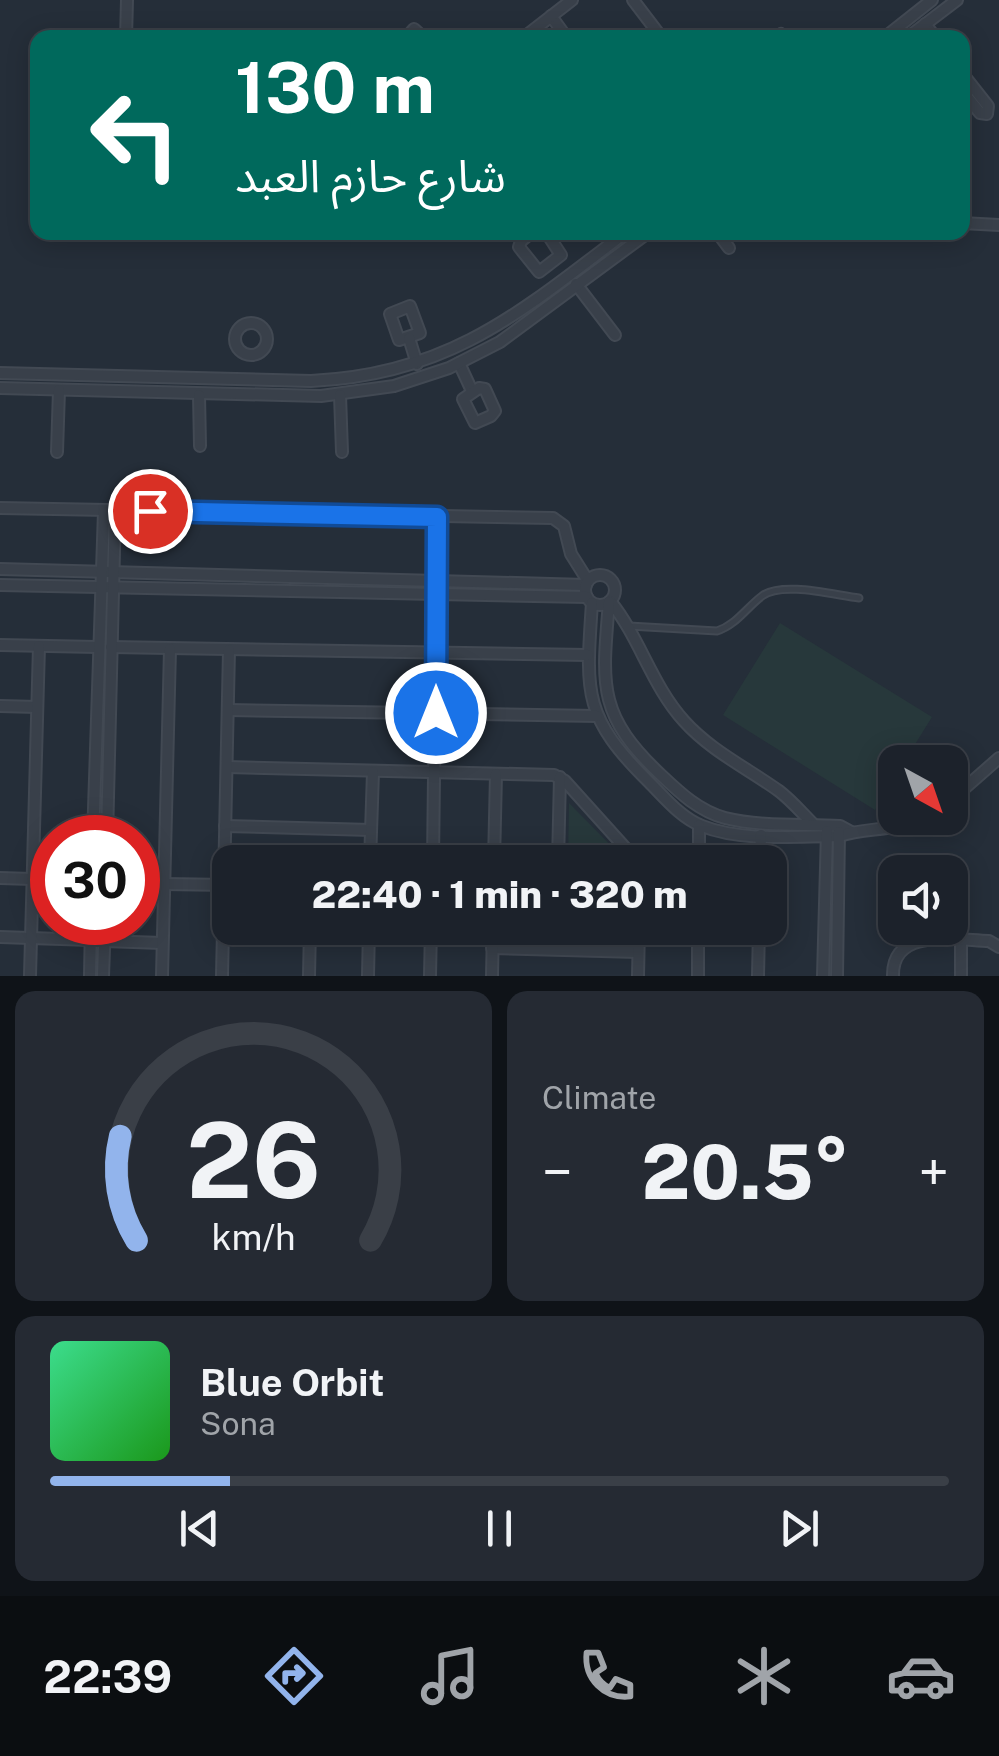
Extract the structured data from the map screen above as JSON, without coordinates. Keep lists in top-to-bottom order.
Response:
{
  "north": "bottom right",
  "page": {
    "turn": ["130 m", "شارع حازم العبد"],
    "limit": "30",
    "trip": "22:40 · 1 min · 320 m",
    "tile": "Climate",
    "heat": ["−", "20.5°", "+"],
    "song": ["Blue Orbit", "Sona"],
    "tabs": "22:39",
    "gauge": ["26", "km/h"]
  }
}
